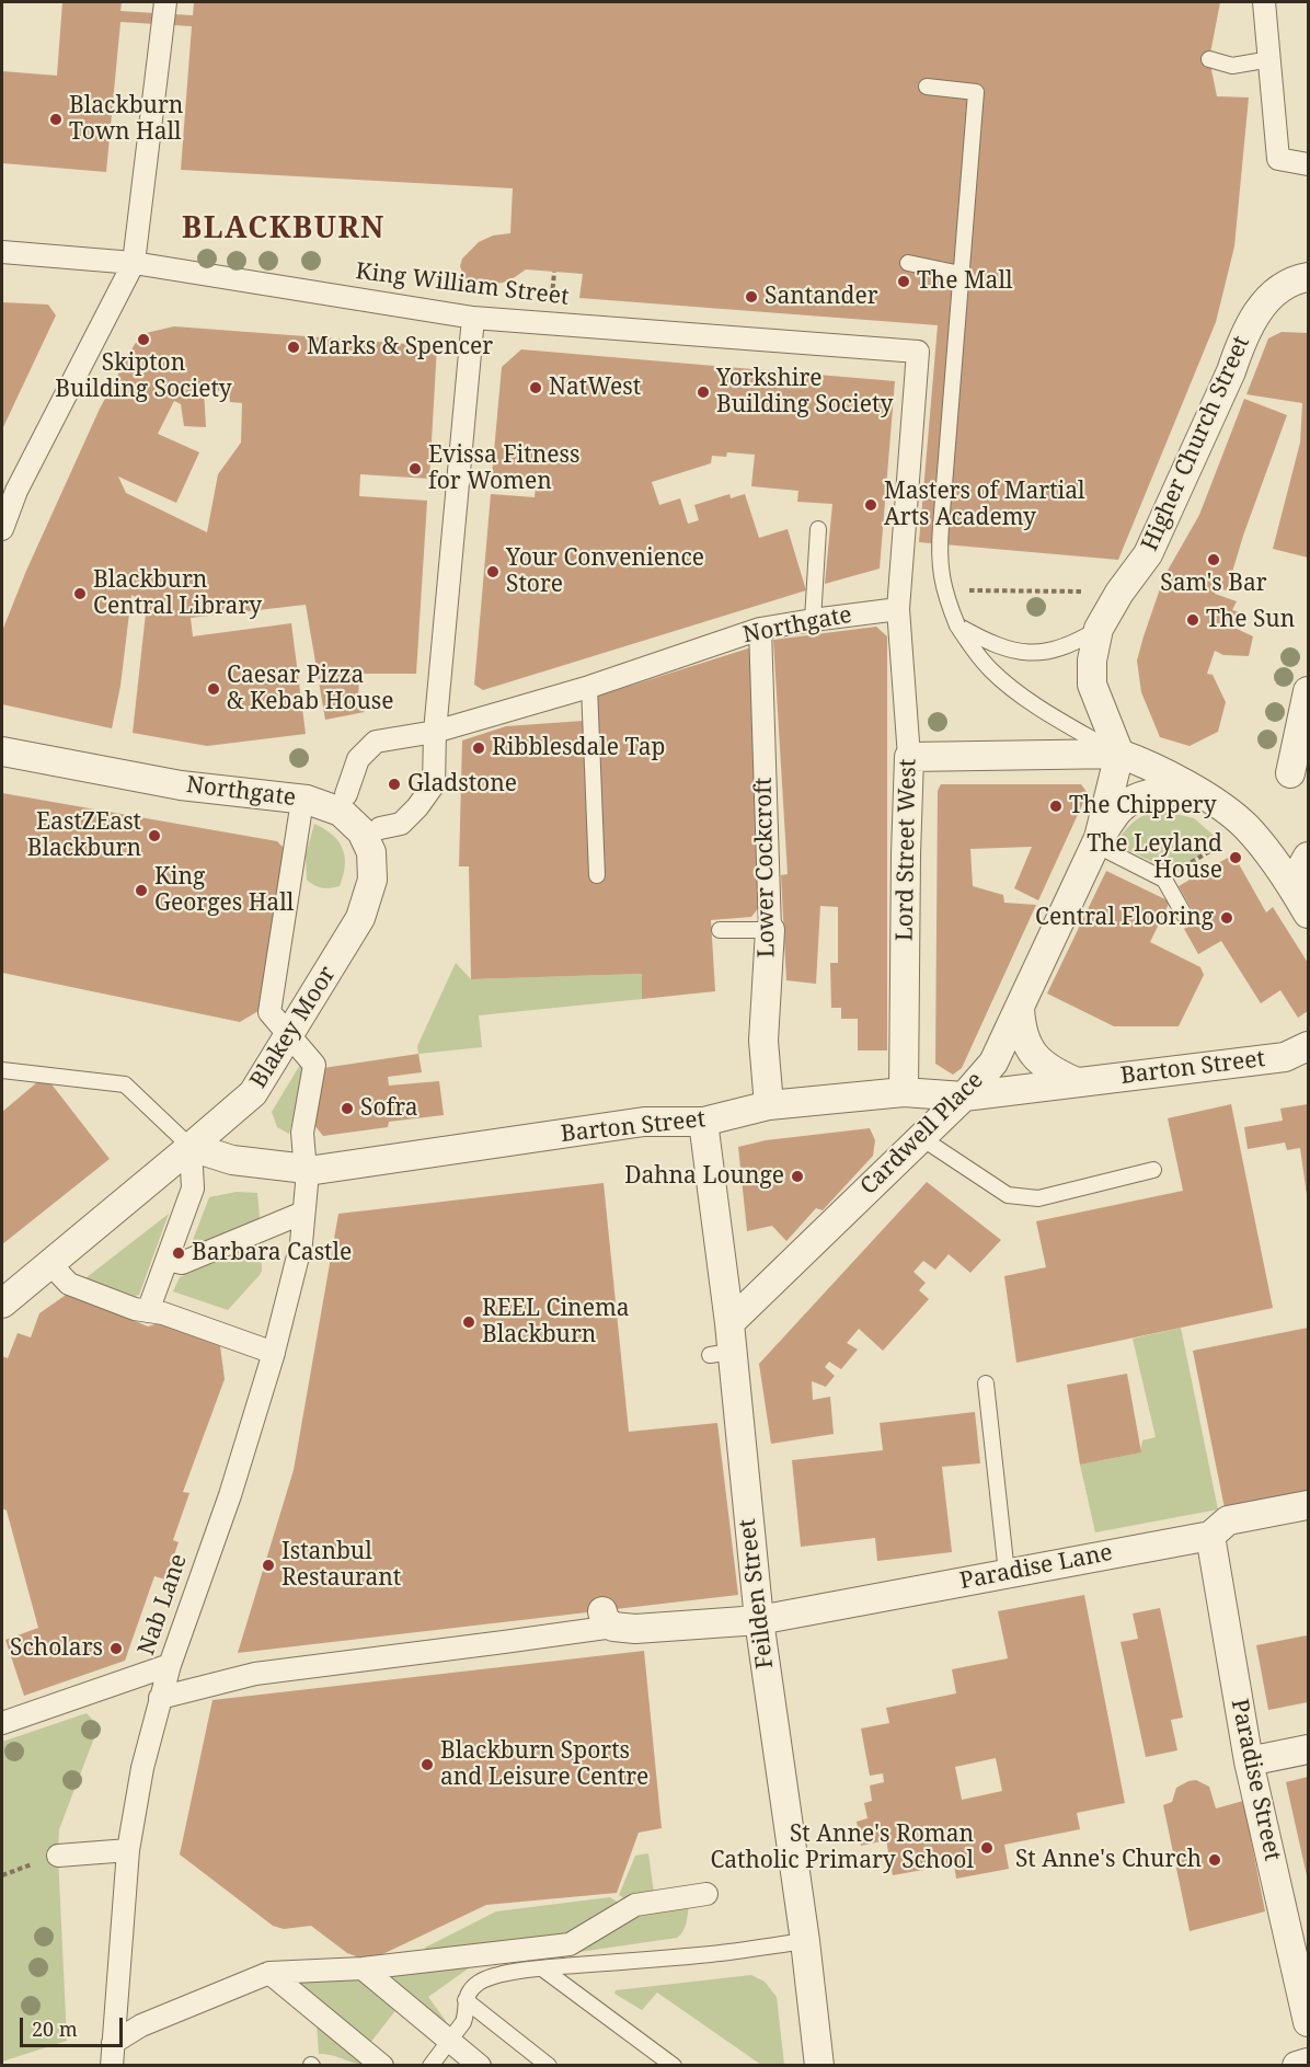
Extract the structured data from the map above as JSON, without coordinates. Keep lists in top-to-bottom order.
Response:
{
  "streets": {
    "street": [
      "King William Street",
      "Higher Church Street",
      "Northgate",
      "Lord Street West",
      "Lower Cockcroft",
      "Blakey Moor",
      "Barton Street",
      "Cardwell Place",
      "Paradise Lane",
      "Feilden Street",
      "Nab Lane",
      "Paradise Street"
    ]
  },
  "crossings": [
    ["King William Street", "Lord Street West"],
    ["Higher Church Street", "Cardwell Place"],
    ["Northgate", "Lord Street West"],
    ["Northgate", "Lower Cockcroft"],
    ["Northgate", "Blakey Moor"],
    ["Northgate", "Nab Lane"],
    ["Lord Street West", "Barton Street"],
    ["Lower Cockcroft", "Barton Street"],
    ["Blakey Moor", "Barton Street"],
    ["Blakey Moor", "Nab Lane"],
    ["Barton Street", "Cardwell Place"],
    ["Barton Street", "Feilden Street"],
    ["Barton Street", "Nab Lane"],
    ["Cardwell Place", "Feilden Street"],
    ["Paradise Lane", "Feilden Street"],
    ["Paradise Lane", "Paradise Street"]
  ],
  "districts": ["BLACKBURN"],
  "places": [
    "Blackburn Town Hall",
    "The Mall",
    "Santander",
    "Skipton Building Society",
    "Marks & Spencer",
    "NatWest",
    "Yorkshire Building Society",
    "Evissa Fitness for Women",
    "Masters of Martial Arts Academy",
    "Sam's Bar",
    "Your Convenience Store",
    "Blackburn Central Library",
    "The Sun",
    "Caesar Pizza & Kebab House",
    "Ribblesdale Tap",
    "Gladstone",
    "The Chippery",
    "EastZEast Blackburn",
    "The Leyland House",
    "King Georges Hall",
    "Central Flooring",
    "Sofra",
    "Dahna Lounge",
    "Barbara Castle",
    "REEL Cinema Blackburn",
    "Istanbul Restaurant",
    "Scholars",
    "Blackburn Sports and Leisure Centre",
    "St Anne's Roman Catholic Primary School",
    "St Anne's Church"
  ],
  "scale_bar": "20 m"
}
